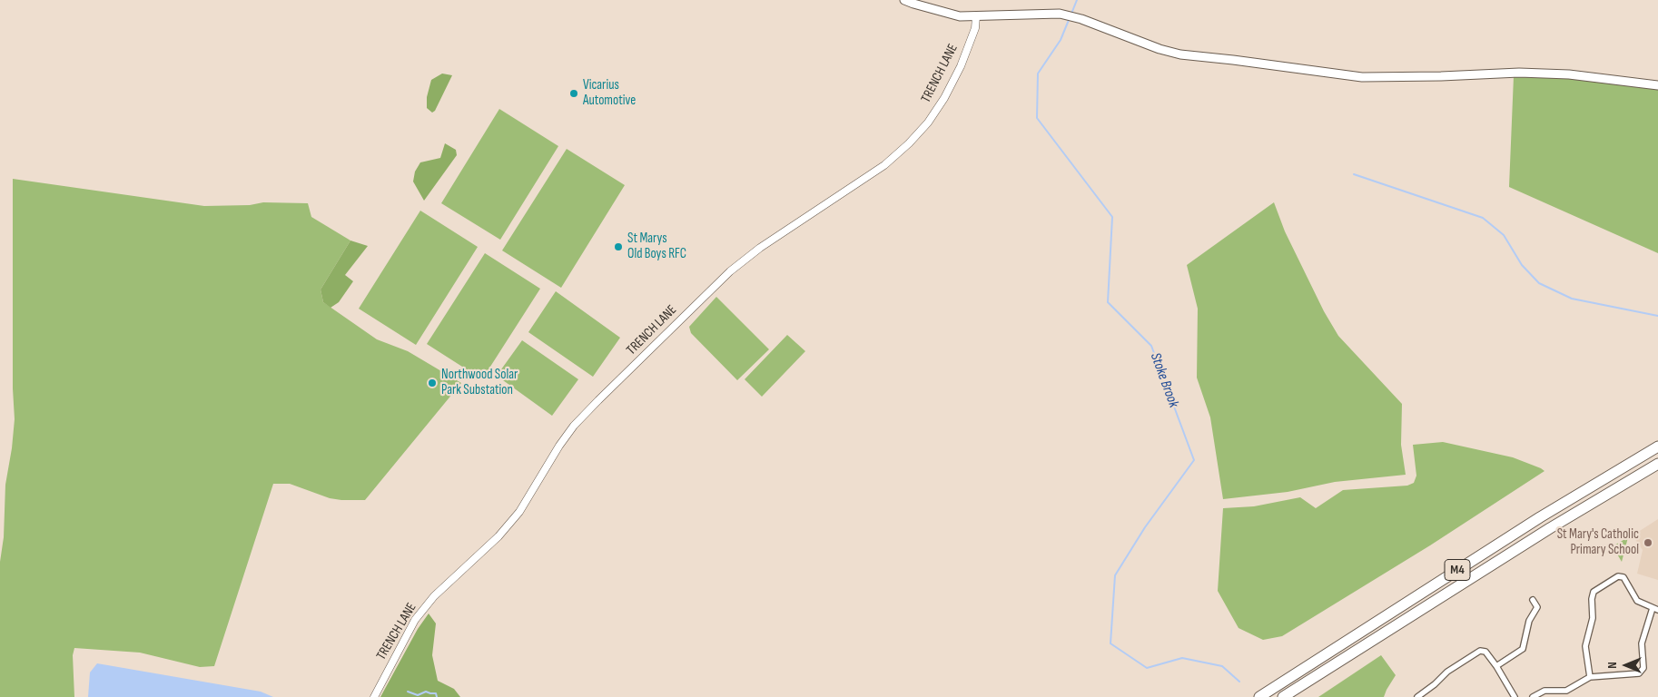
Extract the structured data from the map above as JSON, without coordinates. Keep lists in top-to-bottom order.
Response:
{
  "streets": {
    "highway": ["M4"],
    "street": ["TRENCH LANE"]
  },
  "water": ["Stoke Brook"],
  "places": [
    "Vicarius Automotive",
    "St Marys Old Boys RFC",
    "Northwood Solar Park Substation",
    "St Mary's Catholic Primary School"
  ],
  "north": "left"
}
